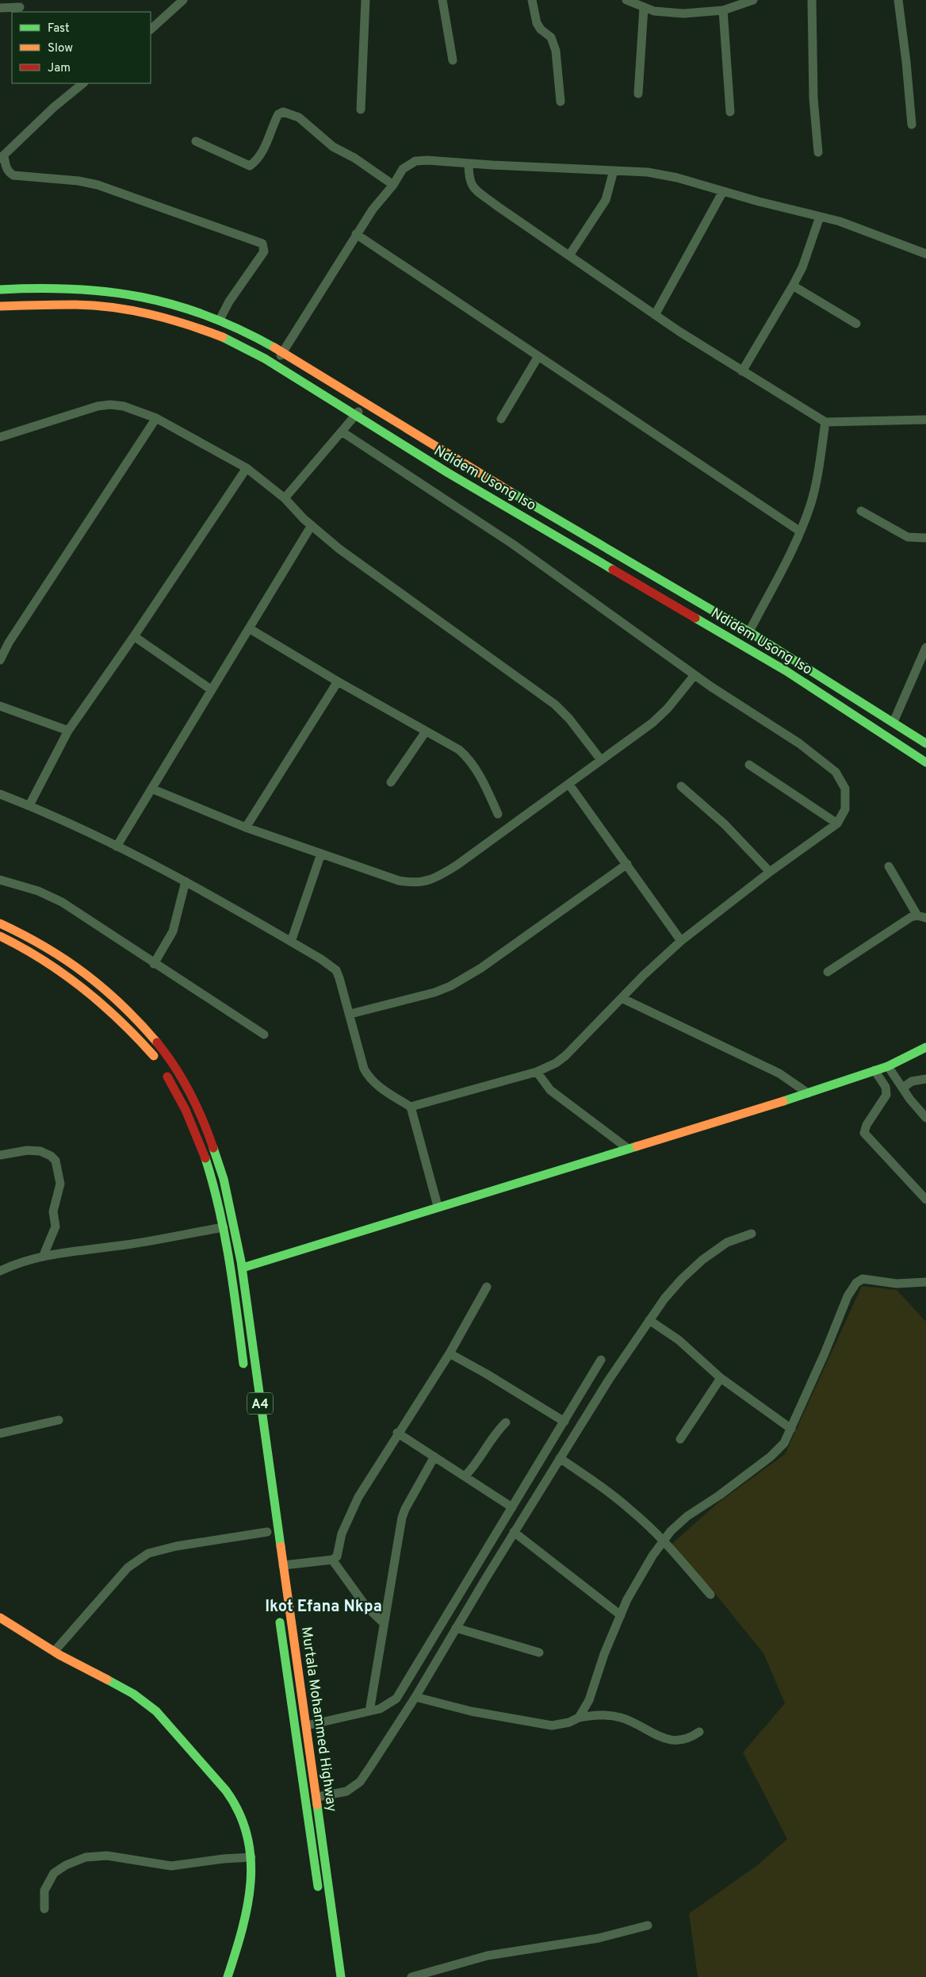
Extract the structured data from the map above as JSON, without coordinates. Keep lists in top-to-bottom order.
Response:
{
  "streets": {
    "main road": ["Ndidem Usong Iso", "A4", "Murtala Mohammed Highway"]
  },
  "districts": ["Ikot Efana Nkpa"],
  "legend": ["Fast", "Slow", "Jam"]
}
